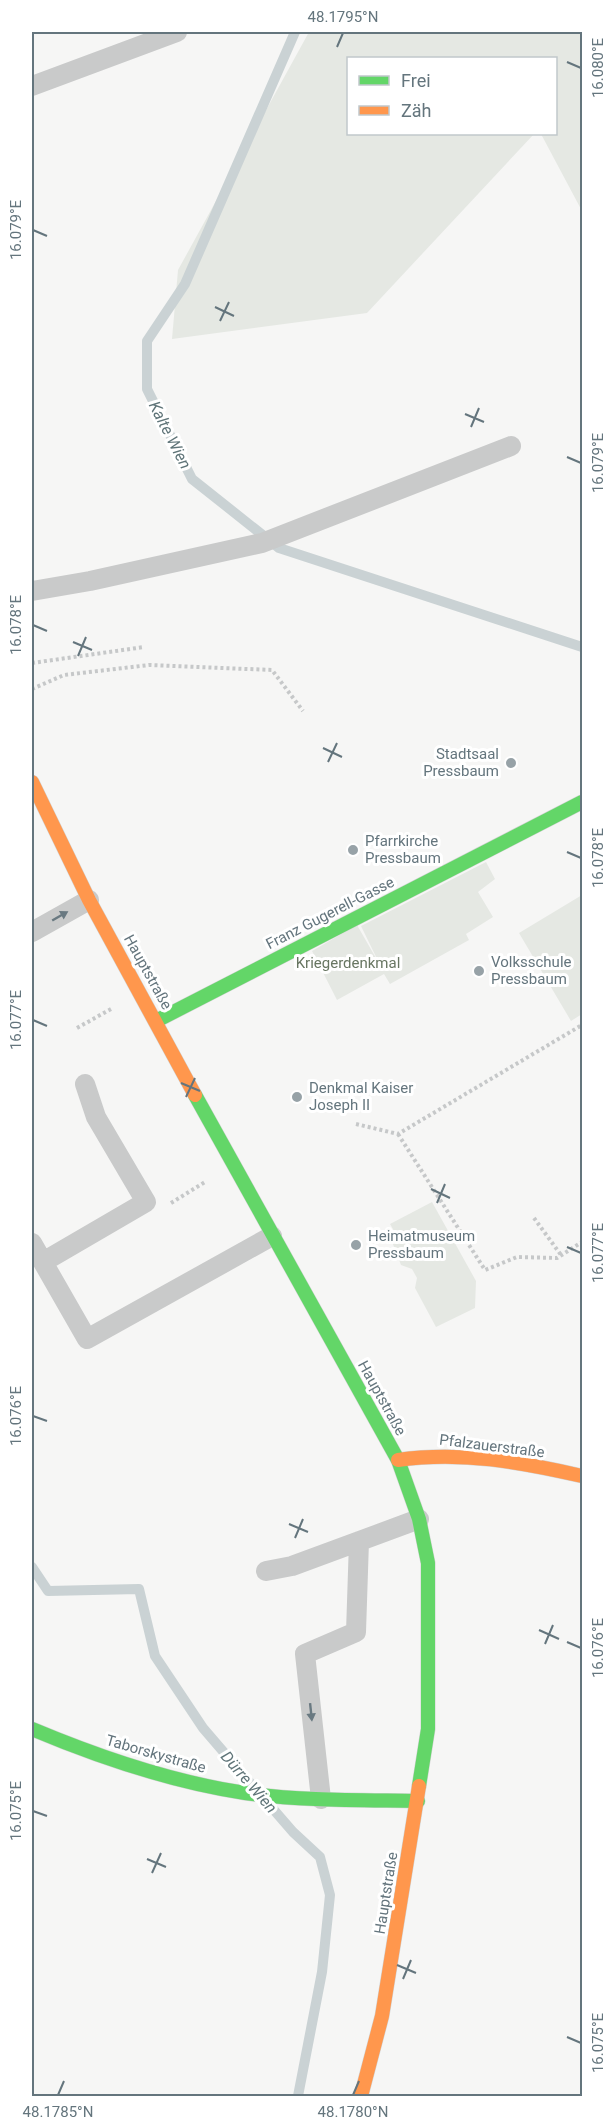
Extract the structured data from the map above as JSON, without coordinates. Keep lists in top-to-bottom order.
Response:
{
  "streets": {
    "main road": [
      "Franz Gugerell-Gasse",
      "Hauptstraße",
      "Pfalzauerstraße",
      "Taborskystraße"
    ]
  },
  "crossings": [
    ["Franz Gugerell-Gasse", "Hauptstraße"],
    ["Hauptstraße", "Pfalzauerstraße"],
    ["Hauptstraße", "Taborskystraße"]
  ],
  "water": ["Kalte Wien", "Dürre Wien"],
  "parks": ["Kriegerdenkmal"],
  "places": [
    "Stadtsaal Pressbaum",
    "Pfarrkirche Pressbaum",
    "Volksschule Pressbaum",
    "Denkmal Kaiser Joseph II",
    "Heimatmuseum Pressbaum"
  ],
  "legend": ["Frei", "Zäh"],
  "coordinates": [
    "48.1795°N",
    "16.080°E",
    "16.079°E",
    "16.078°E",
    "16.077°E",
    "16.076°E",
    "16.075°E",
    "48.1785°N",
    "48.1780°N"
  ]
}
